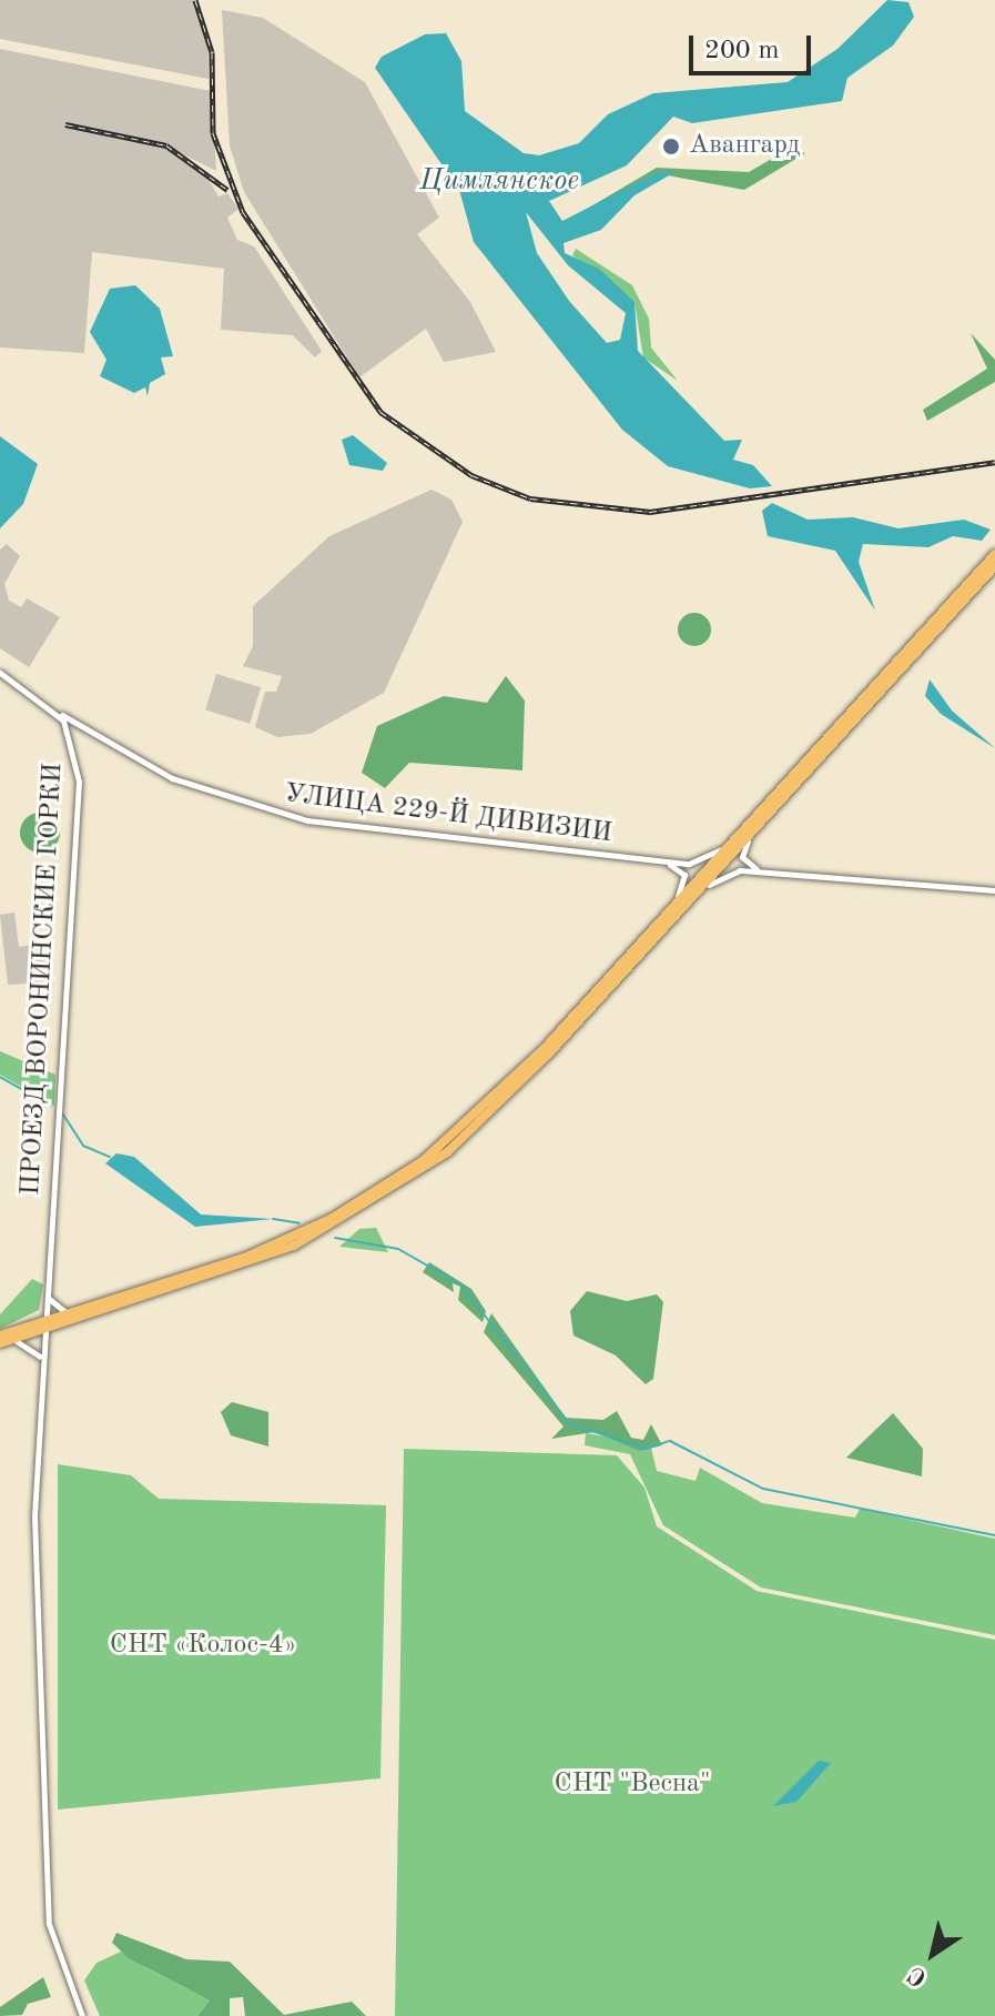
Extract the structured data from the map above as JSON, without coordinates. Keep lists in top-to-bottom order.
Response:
{
  "streets": {
    "street": ["УЛИЦА 229-Й ДИВИЗИИ", "ПРОЕЗД ВОРОНИНСКИЕ ГОРКИ"]
  },
  "crossings": [
    ["УЛИЦА 229-Й ДИВИЗИИ", "ПРОЕЗД ВОРОНИНСКИЕ ГОРКИ"]
  ],
  "water": ["Цимлянское"],
  "parks": ["СНТ «Колос-4»", "СНТ \"Весна\""],
  "places": ["Авангард"],
  "scale_bar": "200 m",
  "north": "bottom left"
}
